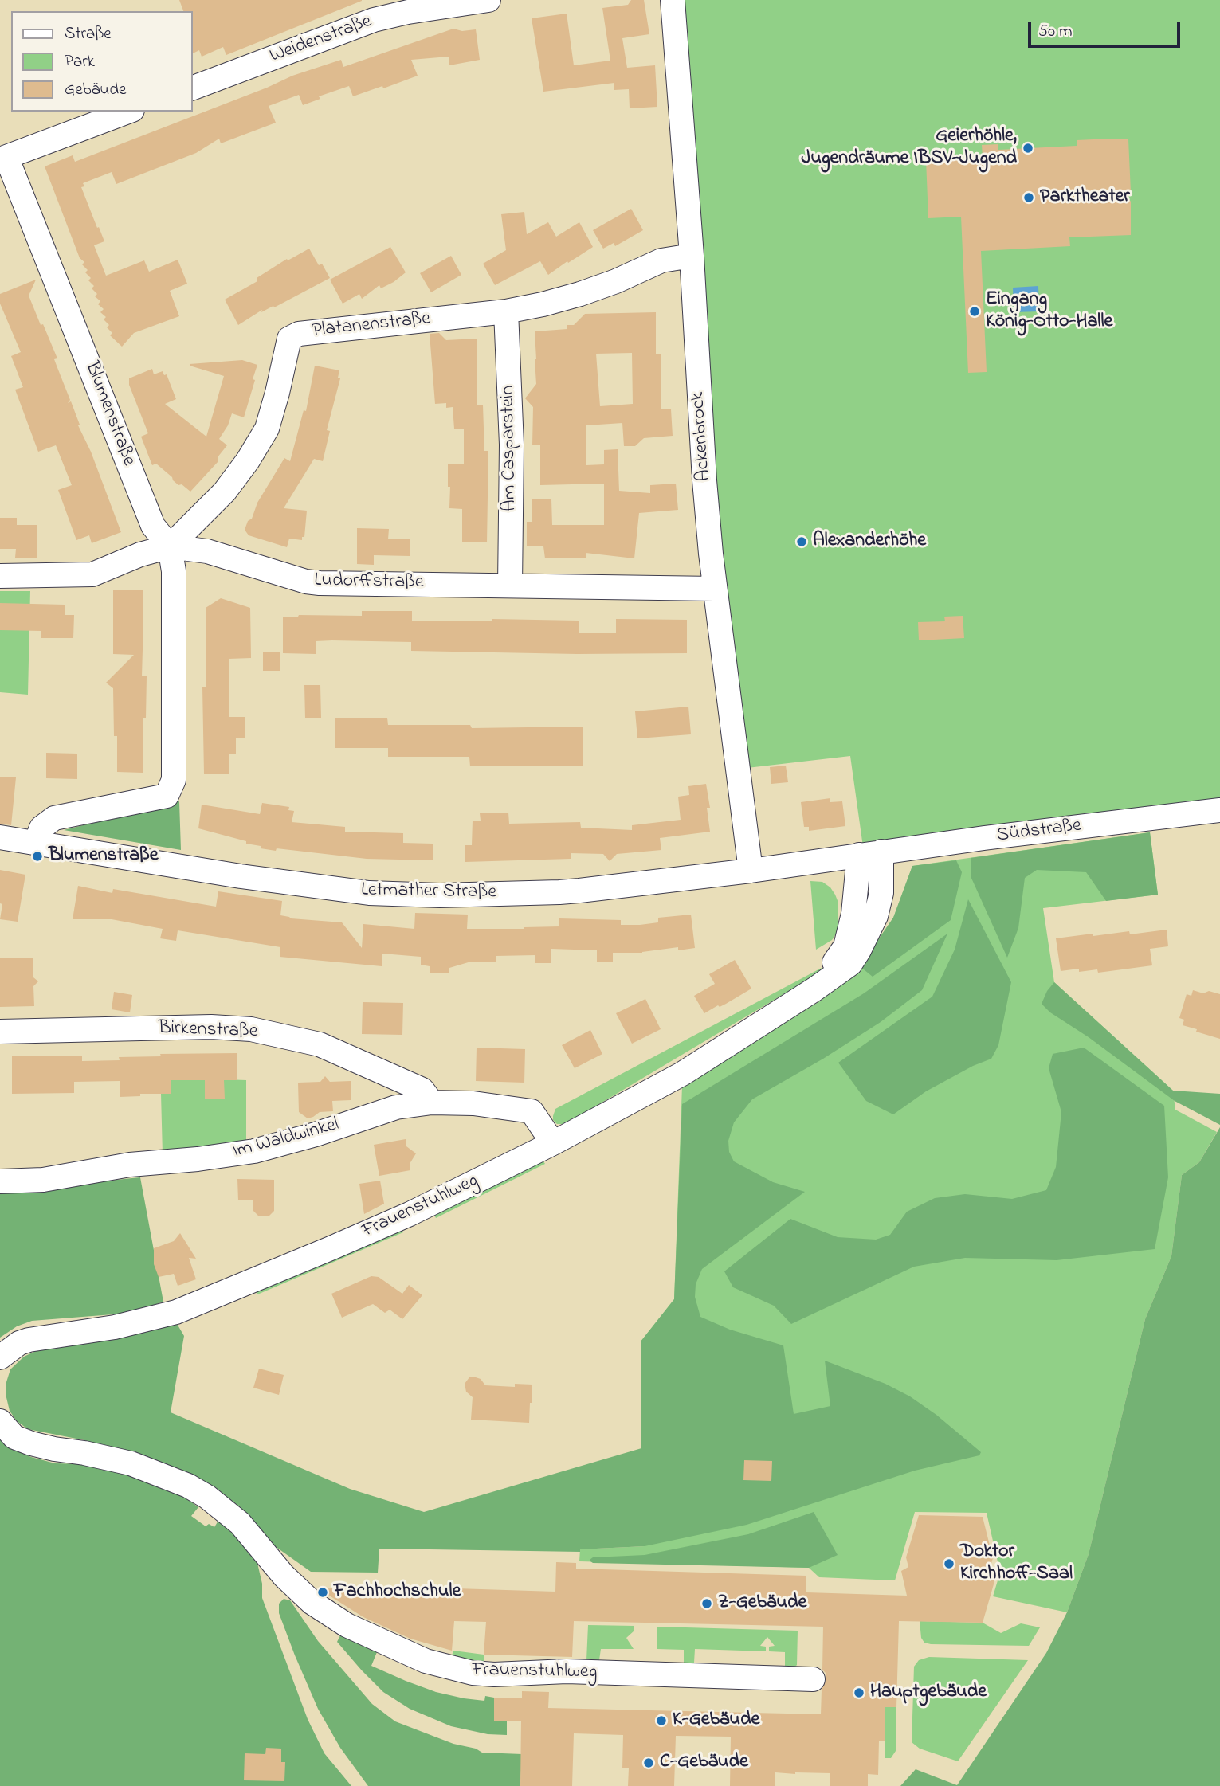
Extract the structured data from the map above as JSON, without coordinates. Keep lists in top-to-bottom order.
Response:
{
  "streets": {
    "street": [
      "Weidenstraße",
      "Platanenstraße",
      "Blumenstraße",
      "Ackenbrock",
      "Am Casparstein",
      "Ludorffstraße",
      "Südstraße",
      "Letmather Straße",
      "Birkenstraße",
      "Im Waldwinkel",
      "Frauenstuhlweg"
    ]
  },
  "crossings": [
    ["Platanenstraße", "Blumenstraße"],
    ["Platanenstraße", "Ackenbrock"],
    ["Platanenstraße", "Am Casparstein"],
    ["Platanenstraße", "Ludorffstraße"],
    ["Blumenstraße", "Ludorffstraße"],
    ["Blumenstraße", "Letmather Straße"],
    ["Ackenbrock", "Ludorffstraße"],
    ["Ackenbrock", "Letmather Straße"],
    ["Am Casparstein", "Ludorffstraße"],
    ["Südstraße", "Letmather Straße"],
    ["Südstraße", "Frauenstuhlweg"],
    ["Letmather Straße", "Frauenstuhlweg"],
    ["Birkenstraße", "Im Waldwinkel"],
    ["Im Waldwinkel", "Frauenstuhlweg"]
  ],
  "places": [
    "Geierhöhle, Jugendräume IBSV-Jugend",
    "Parktheater",
    "Eingang König-Otto-Halle",
    "Alexanderhöhe",
    "Blumenstraße",
    "Doktor Kirchhoff-Saal",
    "Fachhochschule",
    "Z-Gebäude",
    "Hauptgebäude",
    "K-Gebäude",
    "C-Gebäude"
  ],
  "legend": ["Straße", "Park", "Gebäude"],
  "scale_bar": "50 m"
}
